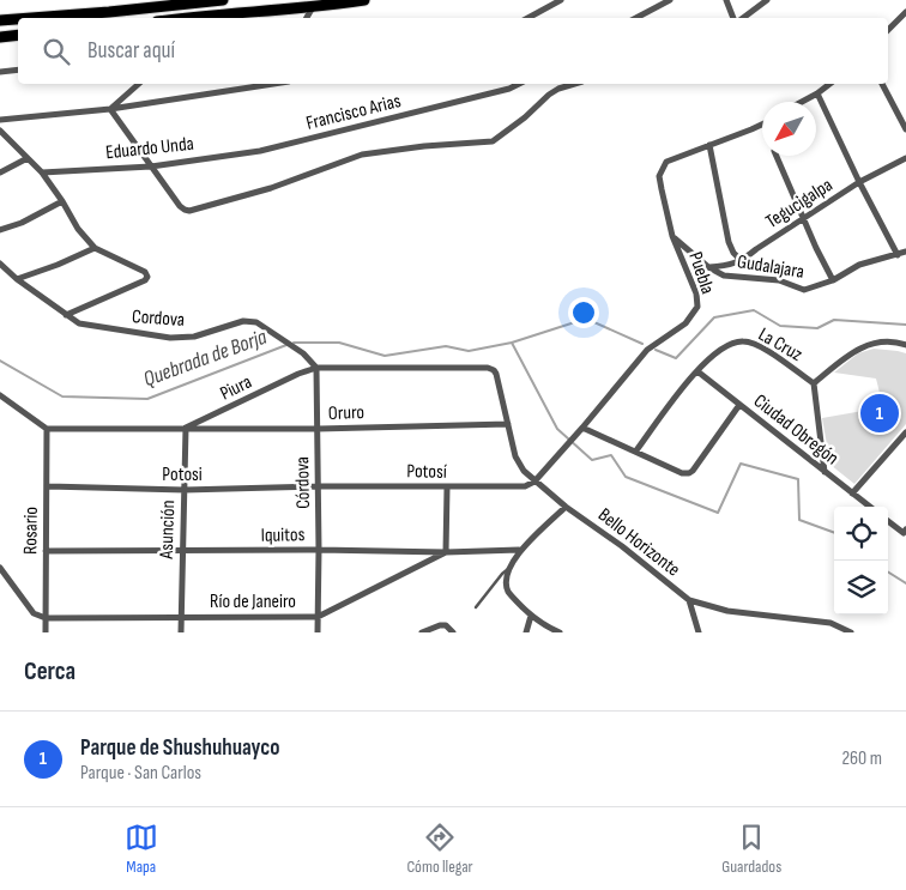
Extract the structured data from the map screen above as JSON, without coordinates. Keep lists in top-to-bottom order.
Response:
{
  "streets": {
    "street": [
      "Francisco Arias",
      "Eduardo Unda",
      "Tegucigalpa",
      "Gudalajara",
      "Puebla",
      "Cordova",
      "La Cruz",
      "Piura",
      "Oruro",
      "Ciudad Obregón",
      "Potosí",
      "Potosi",
      "Córdova",
      "Asunción",
      "Rosario",
      "Iquitos",
      "Bello Horizonte",
      "Río de Janeiro"
    ]
  },
  "crossings": [
    ["Francisco Arias", "Eduardo Unda"],
    ["Tegucigalpa", "Gudalajara"],
    ["Gudalajara", "Puebla"],
    ["Puebla", "Potosí"],
    ["Puebla", "Bello Horizonte"],
    ["Cordova", "Piura"],
    ["Cordova", "Córdova"],
    ["La Cruz", "Ciudad Obregón"],
    ["Piura", "Oruro"],
    ["Piura", "Córdova"],
    ["Piura", "Asunción"],
    ["Piura", "Rosario"],
    ["Piura", "Bello Horizonte"],
    ["Oruro", "Córdova"],
    ["Oruro", "Asunción"],
    ["Oruro", "Bello Horizonte"],
    ["Potosí", "Potosi"],
    ["Potosí", "Córdova"],
    ["Potosí", "Bello Horizonte"],
    ["Potosi", "Córdova"],
    ["Potosi", "Asunción"],
    ["Potosi", "Rosario"],
    ["Córdova", "Iquitos"],
    ["Córdova", "Río de Janeiro"],
    ["Asunción", "Iquitos"],
    ["Asunción", "Río de Janeiro"],
    ["Rosario", "Iquitos"],
    ["Rosario", "Río de Janeiro"],
    ["Iquitos", "Río de Janeiro"]
  ],
  "water": ["Quebrada de Borja"],
  "north": "bottom left",
  "page": {
    "search": "Buscar aquí",
    "pins": "1",
    "heading": "Cerca",
    "list": [
      {
        "mark": "1",
        "name": "Parque de Shushuhuayco",
        "note": "Parque · San Carlos",
        "value": "260 m"
      }
    ],
    "nav": ["Mapa", "Cómo llegar", "Guardados"]
  }
}
